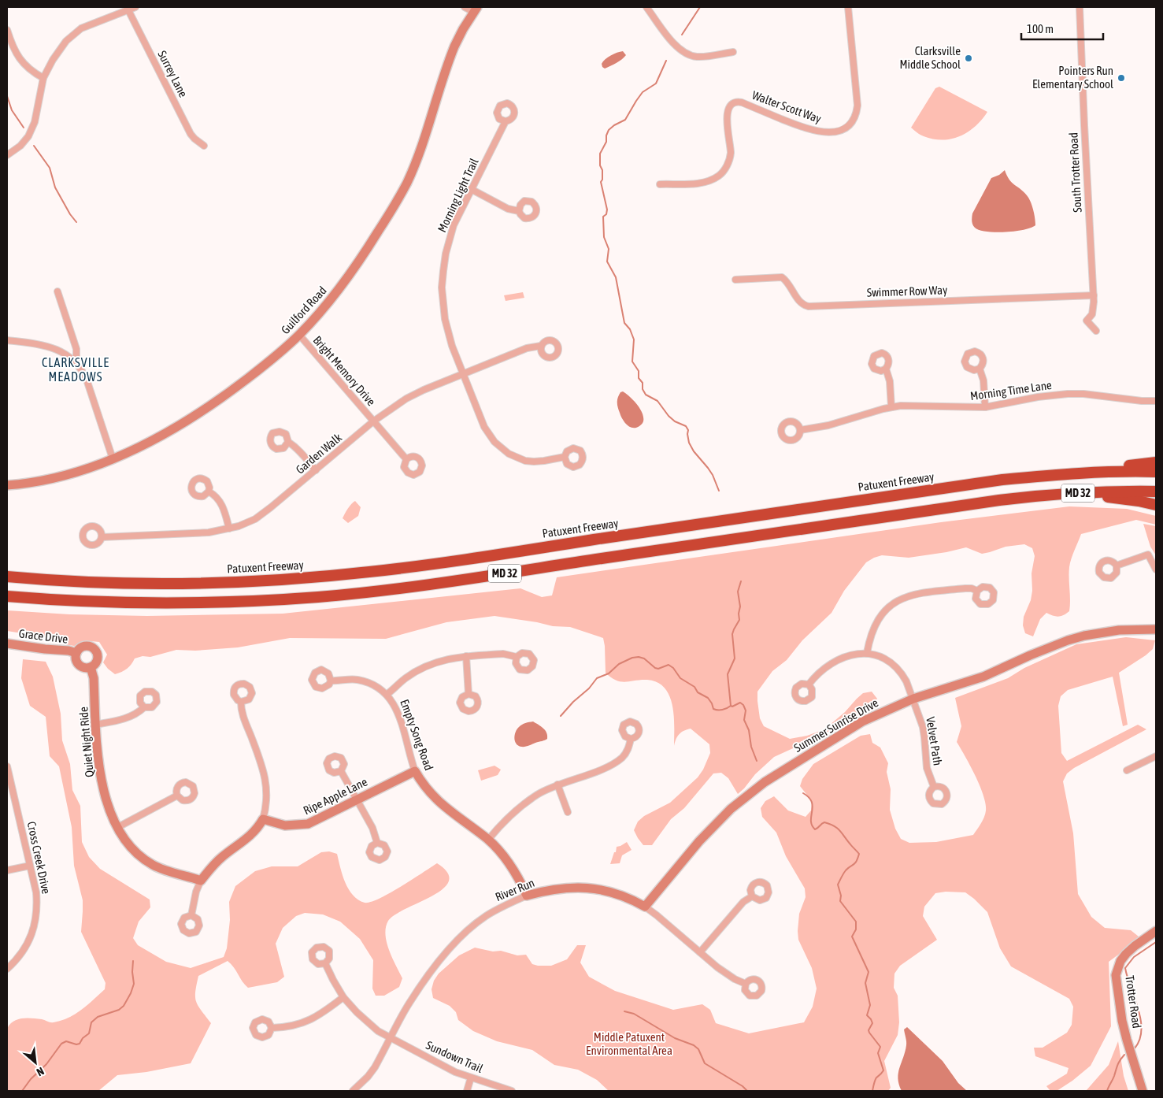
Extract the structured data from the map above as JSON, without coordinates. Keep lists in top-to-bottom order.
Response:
{
  "streets": {
    "highway": ["Patuxent Freeway", "MD 32"],
    "street": [
      "Surrey Lane",
      "Walter Scott Way",
      "South Trotter Road",
      "Morning Light Trail",
      "Swimmer Row Way",
      "Guilford Road",
      "Bright Memory Drive",
      "Morning Time Lane",
      "Garden Walk",
      "Grace Drive",
      "Summer Sunrise Drive",
      "Empty Song Road",
      "Velvet Path",
      "Quiet Night Ride",
      "Ripe Apple Lane",
      "Cross Creek Drive",
      "River Run",
      "Trotter Road",
      "Sundown Trail"
    ]
  },
  "crossings": [
    ["South Trotter Road", "Swimmer Row Way"],
    ["Morning Light Trail", "Garden Walk"],
    ["Guilford Road", "Bright Memory Drive"],
    ["Bright Memory Drive", "Garden Walk"],
    ["Grace Drive", "Quiet Night Ride"],
    ["Summer Sunrise Drive", "Velvet Path"],
    ["Summer Sunrise Drive", "River Run"],
    ["Empty Song Road", "Ripe Apple Lane"],
    ["Empty Song Road", "River Run"],
    ["River Run", "Sundown Trail"]
  ],
  "districts": ["CLARKSVILLE MEADOWS"],
  "parks": ["Middle Patuxent Environmental Area"],
  "places": ["Clarksville Middle School", "Pointers Run Elementary School"],
  "scale_bar": "100 m",
  "north": "bottom right"
}
